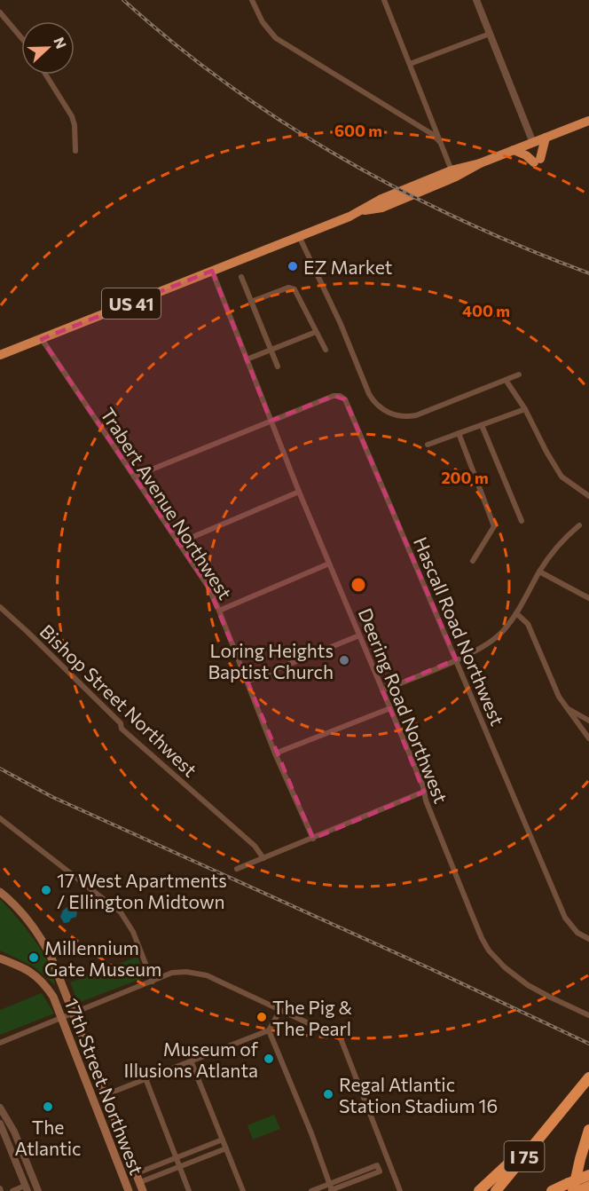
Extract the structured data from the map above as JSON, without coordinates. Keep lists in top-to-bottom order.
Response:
{
  "streets": {
    "highway": ["US 41", "I 75"],
    "main road": ["17th Street Northwest"],
    "street": [
      "Trabert Avenue Northwest",
      "Hascall Road Northwest",
      "Bishop Street Northwest",
      "Deering Road Northwest"
    ]
  },
  "crossings": [
    ["US 41", "Trabert Avenue Northwest"],
    ["US 41", "Deering Road Northwest"],
    ["Trabert Avenue Northwest", "Hascall Road Northwest"],
    ["Hascall Road Northwest", "Deering Road Northwest"]
  ],
  "places": [
    "EZ Market",
    "Loring Heights Baptist Church",
    "17 West Apartments / Ellington Midtown",
    "Millennium Gate Museum",
    "The Pig & The Pearl",
    "Museum of Illusions Atlanta",
    "Regal Atlantic Station Stadium 16",
    "The Atlantic"
  ],
  "north": "right",
  "rings": ["600 m", "400 m", "200 m"]
}
